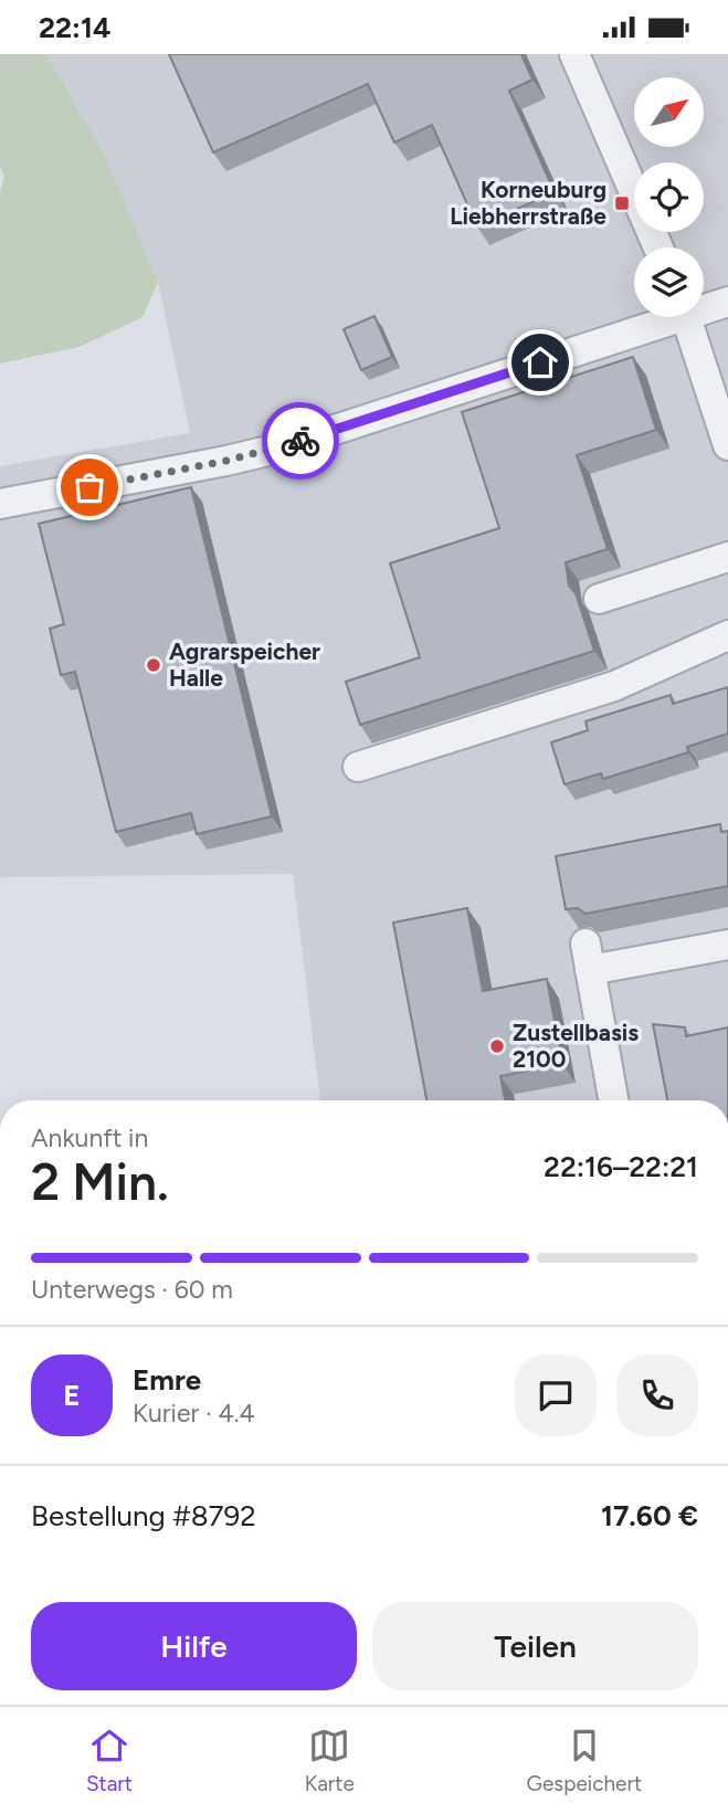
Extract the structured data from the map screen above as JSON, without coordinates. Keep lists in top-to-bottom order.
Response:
{
  "places": {
    "transit": ["Korneuburg Liebherrstraße"],
    "other": ["Agrarspeicher Halle", "Zustellbasis 2100"]
  },
  "north": "top right",
  "page": {
    "status": "22:14",
    "heading": ["2 Min.", "Ankunft in", "22:16–22:21"],
    "panel": [
      "Emre",
      "Kurier · 4.4",
      "Bestellung #8792",
      "17.60 €"
    ],
    "bar": "Unterwegs · 60 m",
    "round": "E",
    "buttons": ["Hilfe", "Teilen"],
    "tabs": ["Start", "Karte", "Gespeichert"]
  }
}
